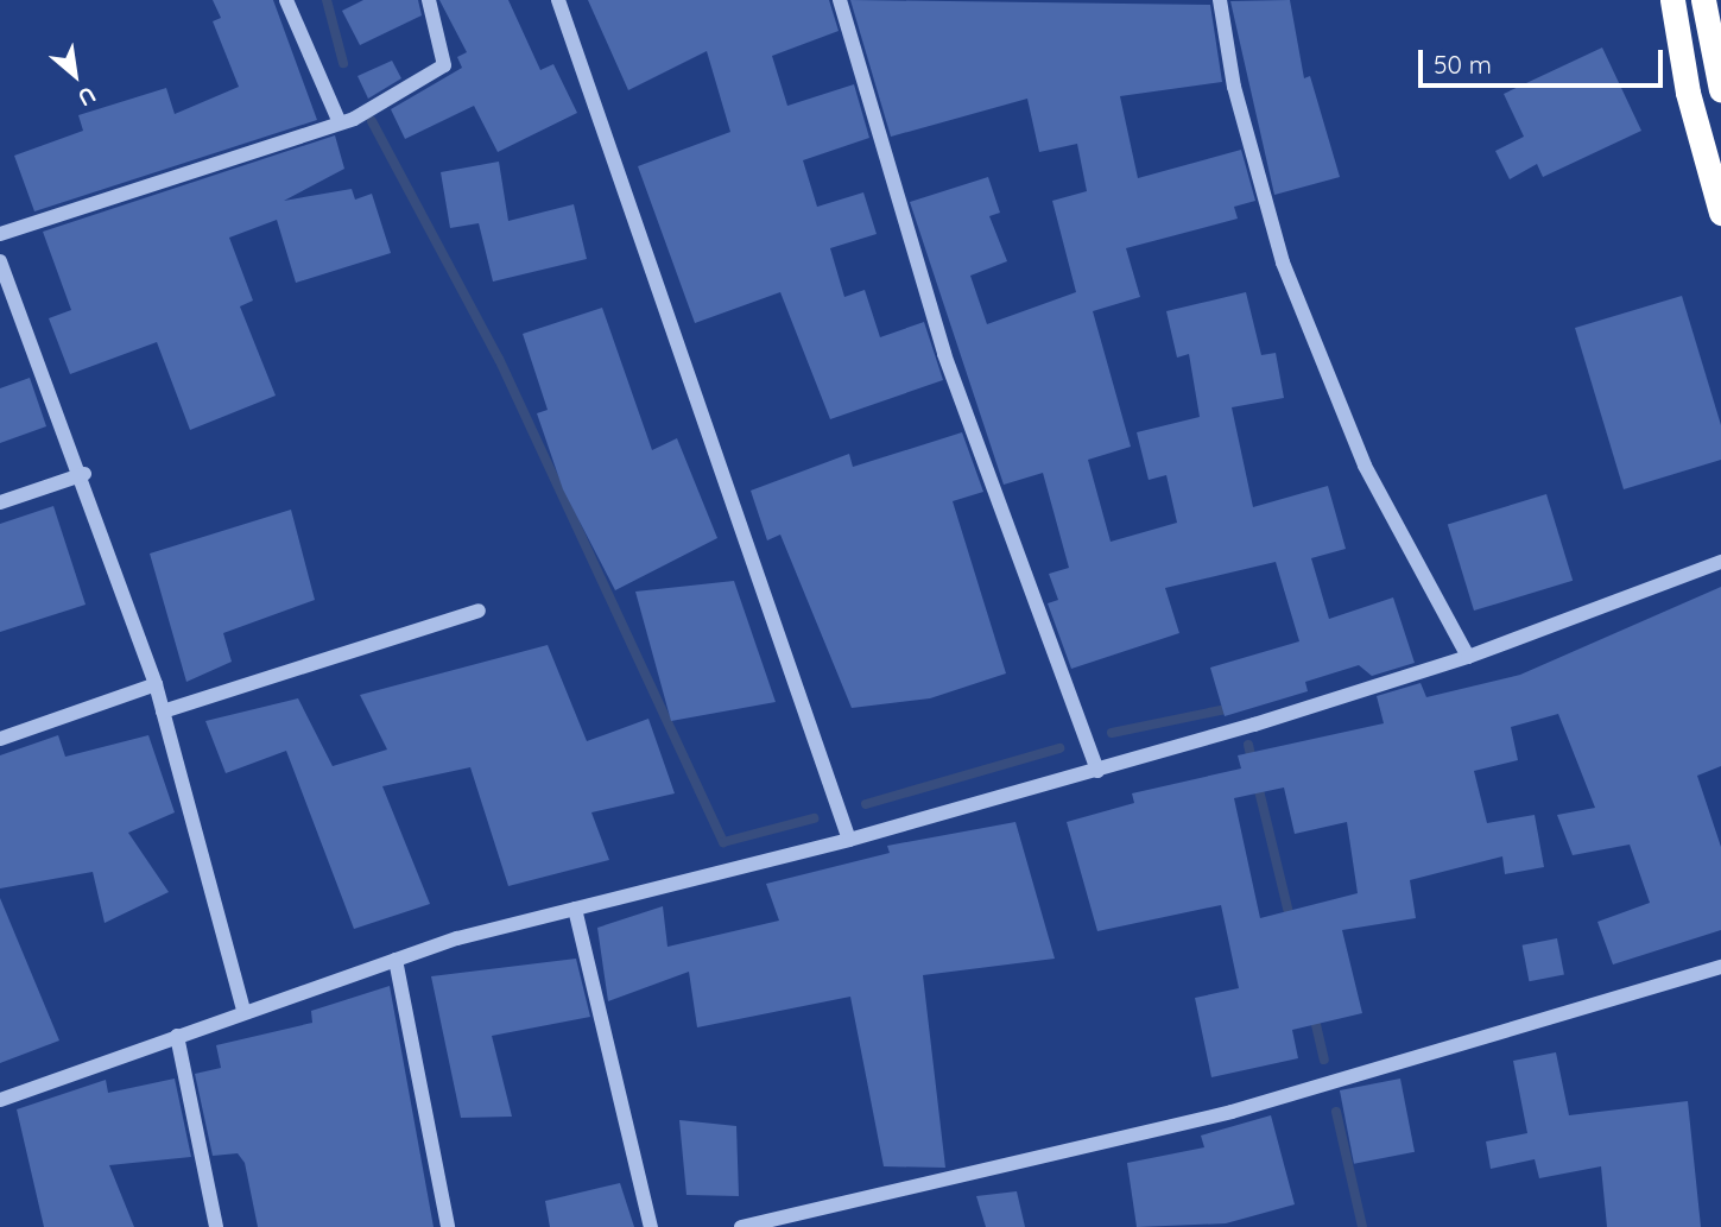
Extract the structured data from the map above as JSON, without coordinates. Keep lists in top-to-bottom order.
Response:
{
  "scale_bar": "50 m",
  "north": "bottom right"
}
